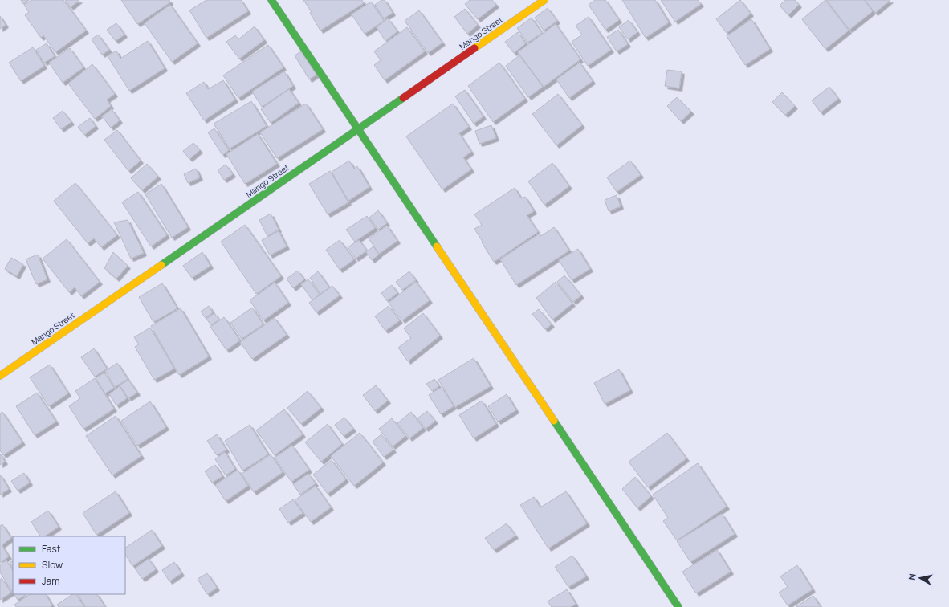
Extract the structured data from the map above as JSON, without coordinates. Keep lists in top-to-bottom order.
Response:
{
  "streets": {
    "main road": ["Mango Street"]
  },
  "legend": ["Fast", "Slow", "Jam"],
  "north": "left"
}
